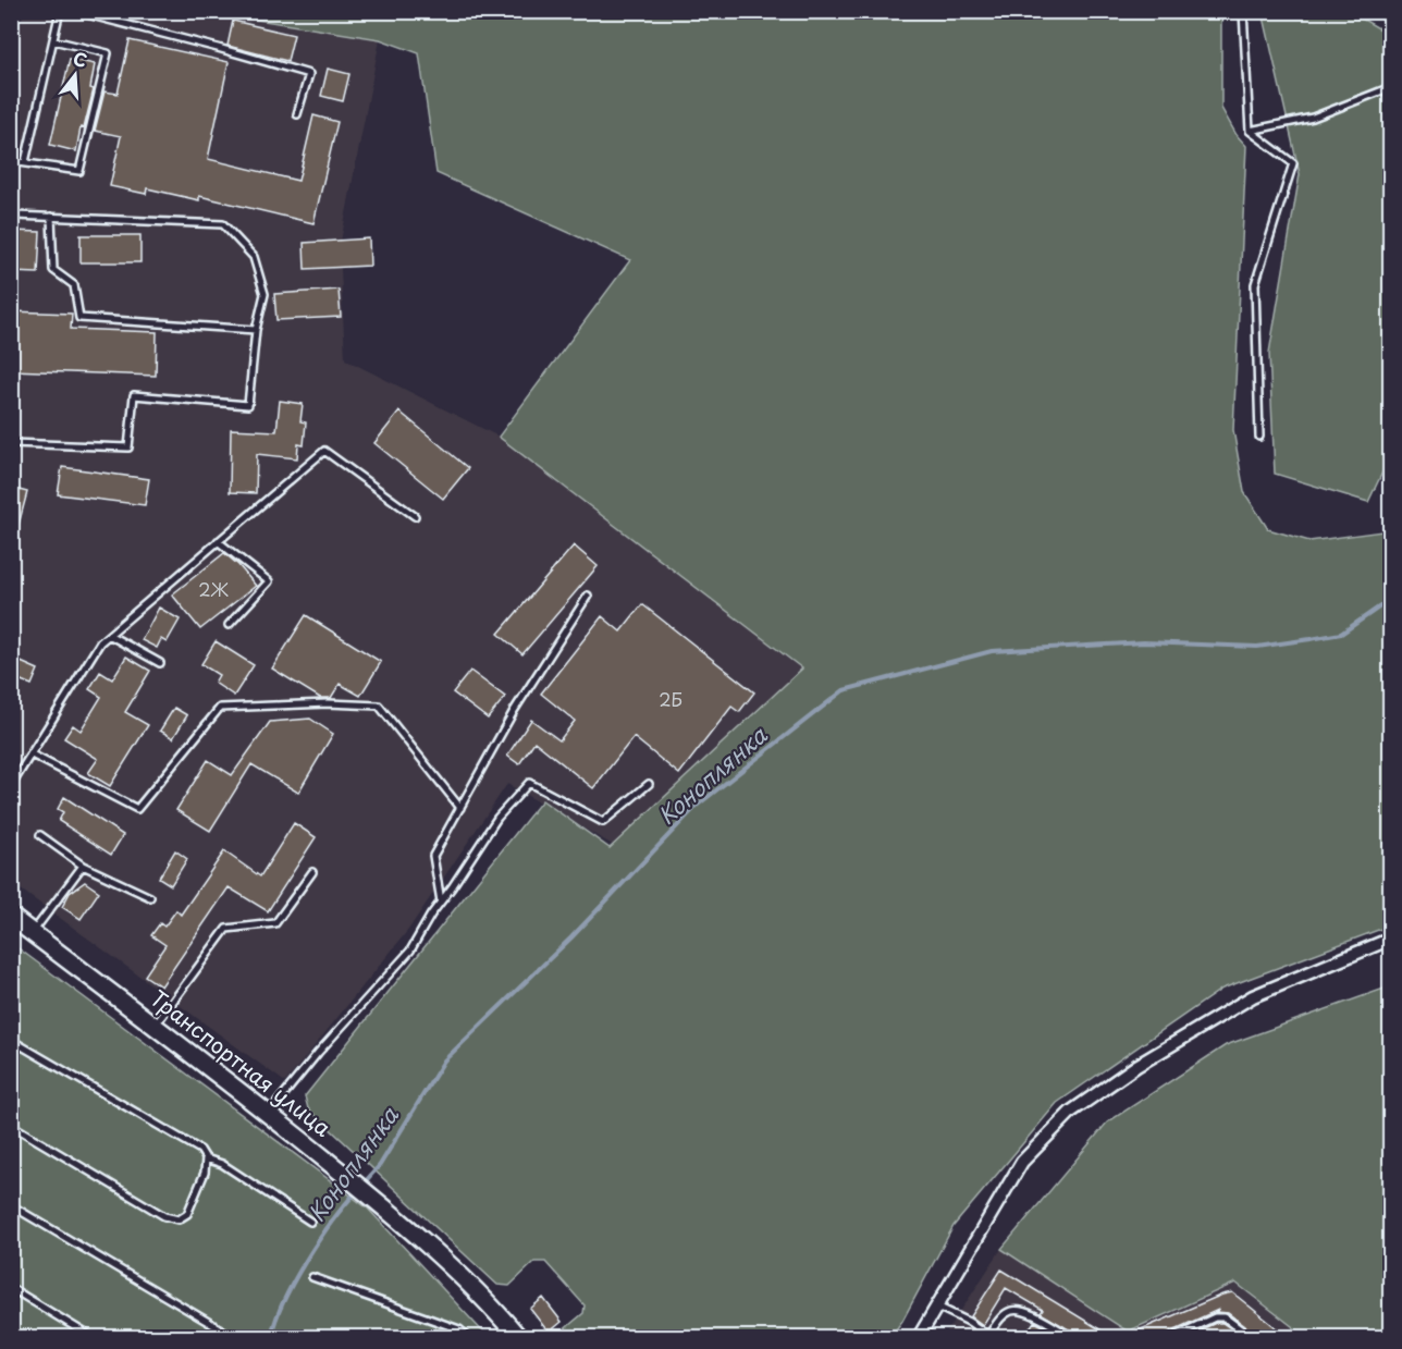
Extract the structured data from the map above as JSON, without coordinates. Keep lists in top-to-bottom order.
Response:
{
  "streets": {
    "main road": ["Транспортная улица"]
  },
  "water": ["Коноплянка"],
  "house_numbers": ["2Ж", "2Б"],
  "north": "top"
}
